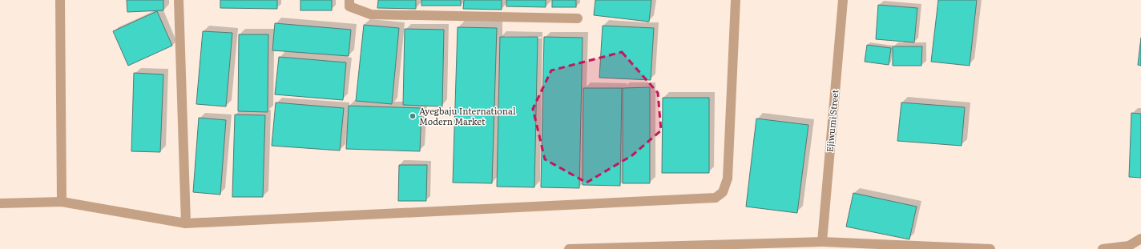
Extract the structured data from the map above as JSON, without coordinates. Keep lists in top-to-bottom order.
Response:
{
  "streets": {
    "street": ["Ejiwumi Street"]
  },
  "places": ["Ayegbaju International Modern Market"]
}
